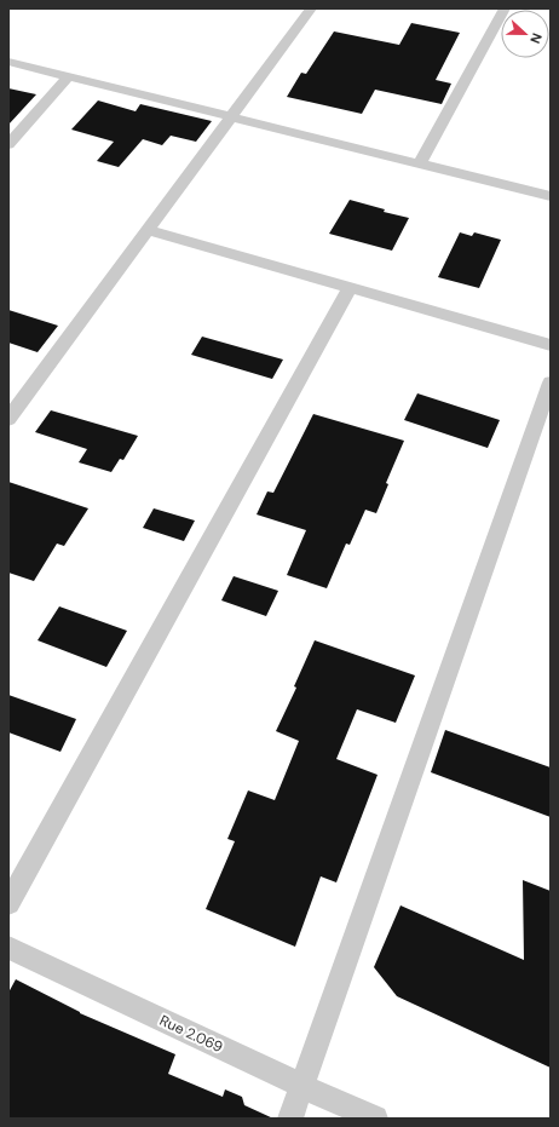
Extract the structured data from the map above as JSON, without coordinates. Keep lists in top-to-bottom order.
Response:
{
  "streets": {
    "street": ["Rue 2.069"]
  },
  "north": "right"
}
